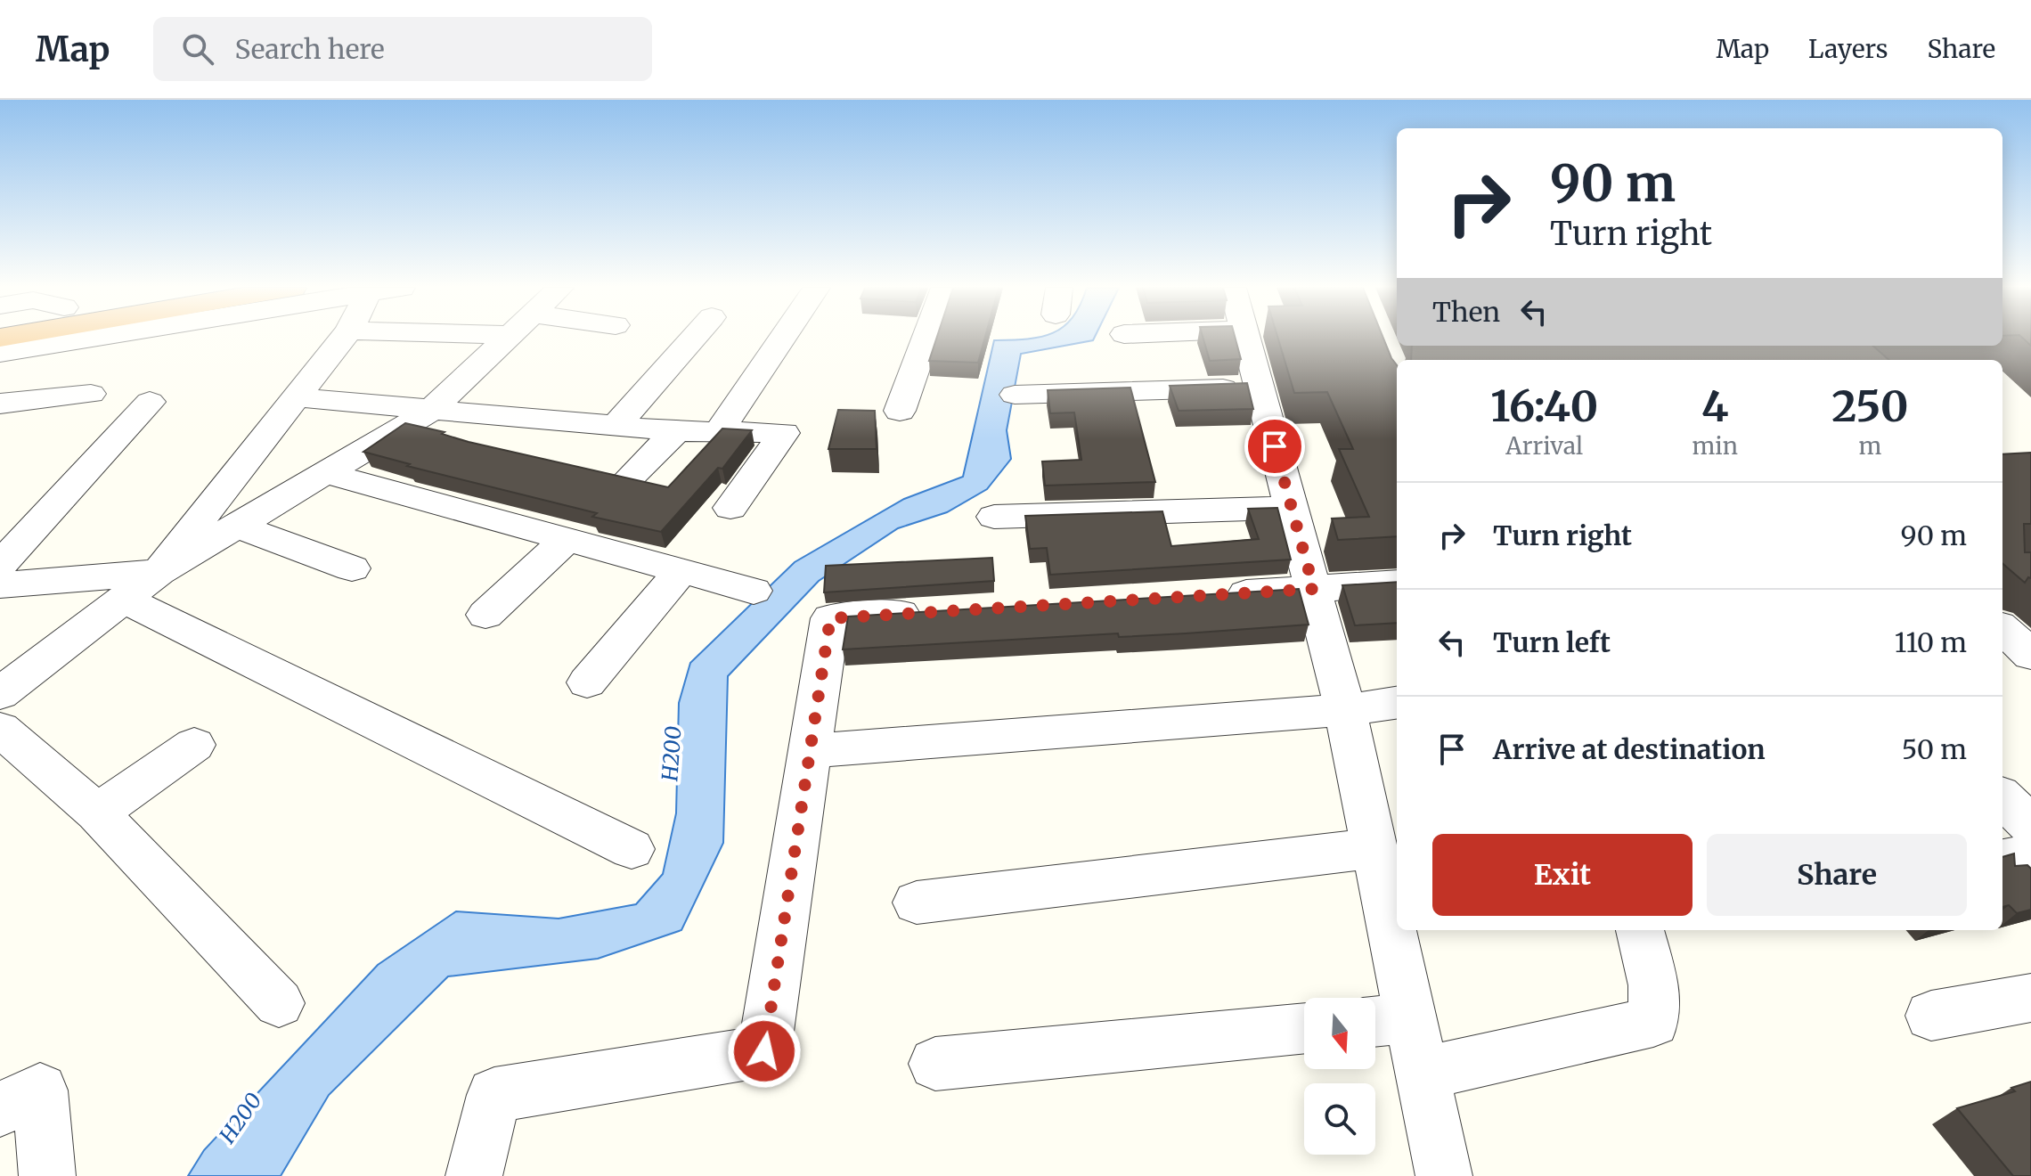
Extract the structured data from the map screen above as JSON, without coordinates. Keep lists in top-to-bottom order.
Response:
{
  "water": ["H200"],
  "north": "bottom",
  "page": {
    "header": "Map",
    "search": "Search here",
    "nav": ["Map", "Layers", "Share"],
    "turn": ["90 m", "Turn right"],
    "then": "Then",
    "eta": [
      "16:40",
      "Arrival",
      "4",
      "min",
      "250",
      "m"
    ],
    "list": [
      {
        "name": "Turn right",
        "value": "90 m"
      },
      {
        "name": "Turn left",
        "value": "110 m"
      },
      {
        "name": "Arrive at destination",
        "value": "50 m"
      }
    ],
    "buttons": ["Exit", "Share"]
  }
}
